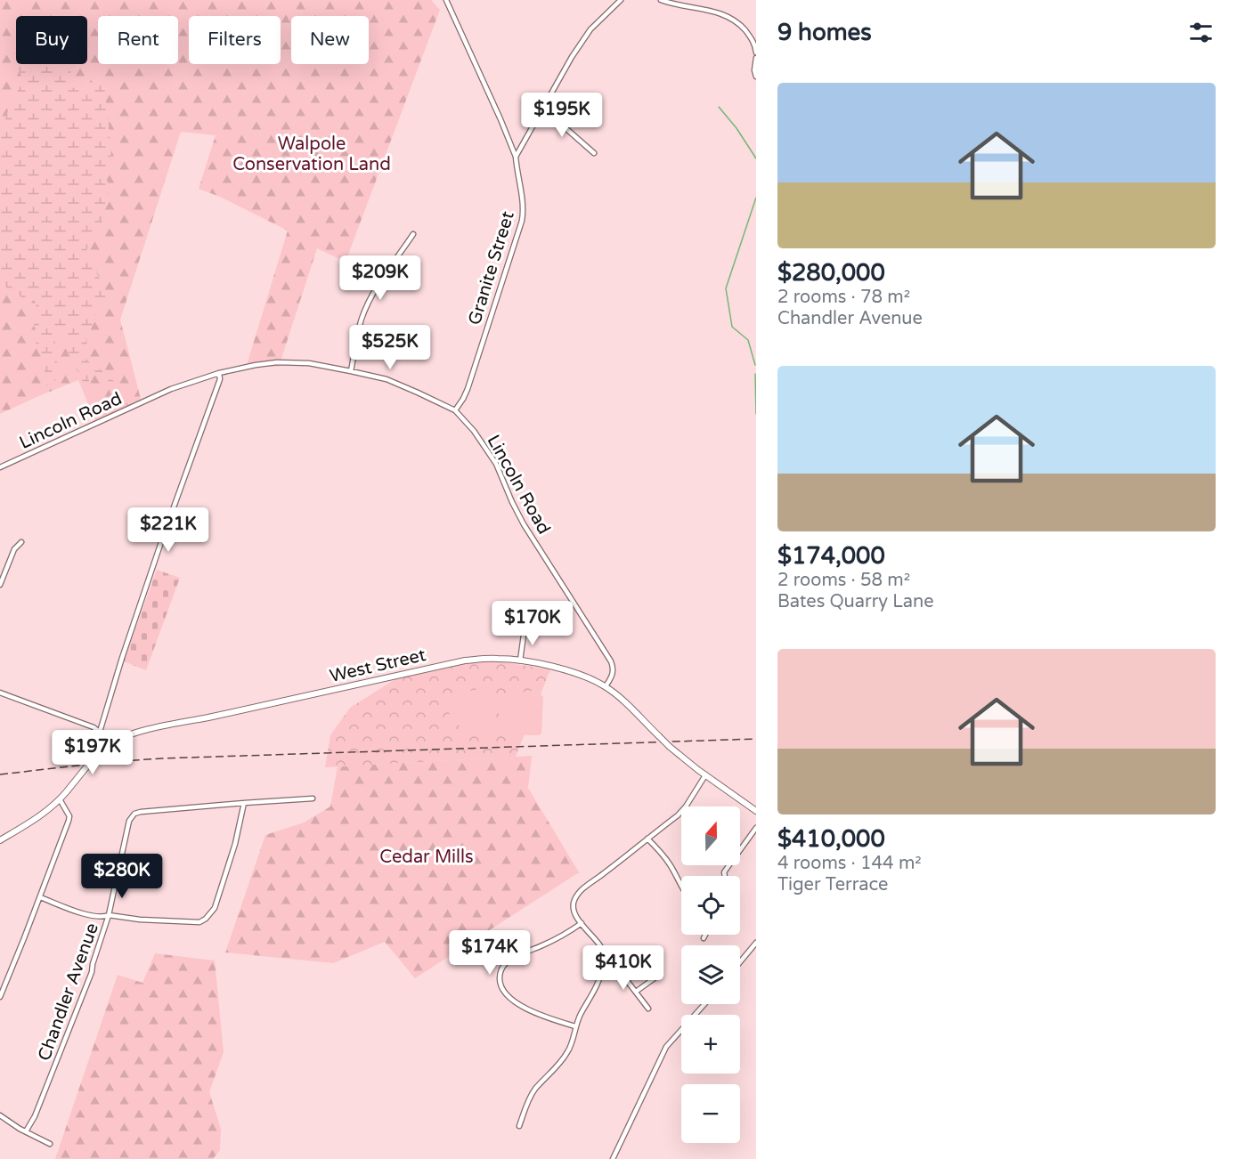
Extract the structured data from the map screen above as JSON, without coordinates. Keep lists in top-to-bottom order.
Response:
{
  "streets": {
    "main road": ["West Street"],
    "street": ["Granite Street", "Lincoln Road", "Chandler Avenue"]
  },
  "crossings": [
    ["Granite Street", "Lincoln Road"],
    ["Lincoln Road", "West Street"]
  ],
  "parks": ["Walpole Conservation Land", "Cedar Mills"],
  "north": "top",
  "page": {
    "heading": "9 homes",
    "chip": [
      "Buy",
      "Rent",
      "Filters",
      "New"
    ],
    "list": [
      {
        "name": "$280,000",
        "note": "2 rooms · 78 m² · Chandler Avenue"
      },
      {
        "name": "$174,000",
        "note": "2 rooms · 58 m² · Bates Quarry Lane"
      },
      {
        "name": "$410,000",
        "note": "4 rooms · 144 m² · Tiger Terrace"
      }
    ],
    "price": [
      "$195K",
      "$209K",
      "$525K",
      "$221K",
      "$170K",
      "$197K",
      "$280K",
      "$174K",
      "$410K"
    ],
    "map_buttons": ["+", "−"]
  }
}
